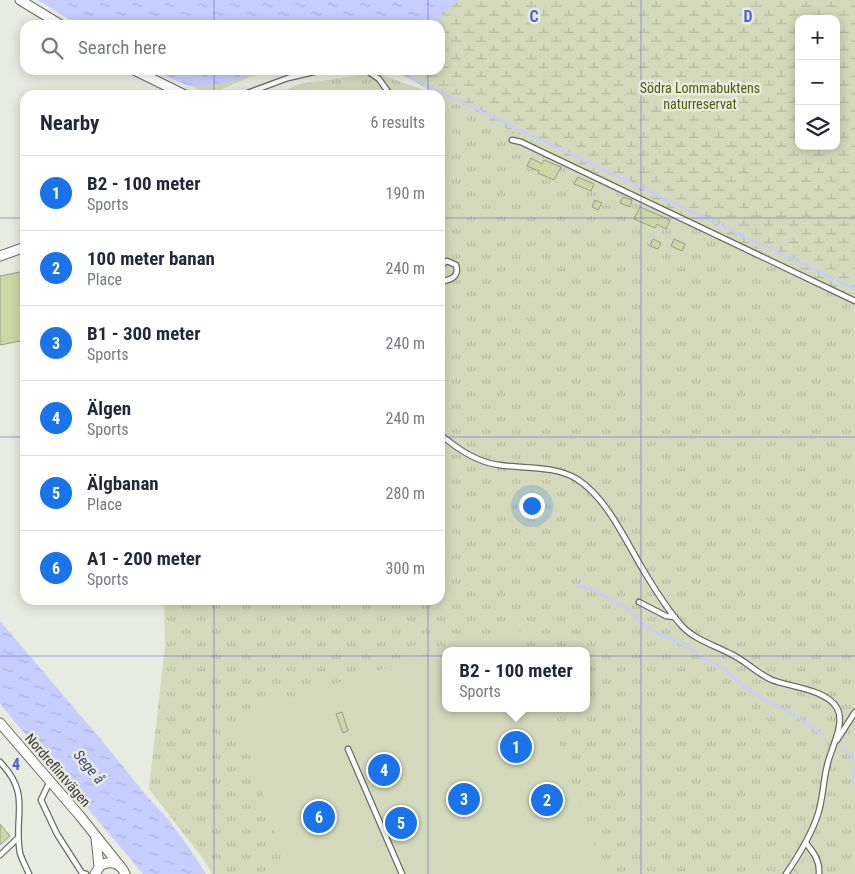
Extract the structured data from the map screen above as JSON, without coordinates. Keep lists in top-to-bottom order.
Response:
{
  "streets": {
    "street": ["Nordreflintvägen"]
  },
  "water": ["Sege å"],
  "parks": ["Södra Lommabuktens naturreservat"],
  "page": {
    "map_buttons": ["+", "−"],
    "search": "Search here",
    "heading": ["Nearby", "6 results"],
    "list": [
      {
        "mark": "1",
        "name": "B2 - 100 meter",
        "note": "Sports",
        "value": "190 m"
      },
      {
        "mark": "2",
        "name": "100 meter banan",
        "note": "Place",
        "value": "240 m"
      },
      {
        "mark": "3",
        "name": "B1 - 300 meter",
        "note": "Sports",
        "value": "240 m"
      },
      {
        "mark": "4",
        "name": "Älgen",
        "note": "Sports",
        "value": "240 m"
      },
      {
        "mark": "5",
        "name": "Älgbanan",
        "note": "Place",
        "value": "280 m"
      },
      {
        "mark": "6",
        "name": "A1 - 200 meter",
        "note": "Sports",
        "value": "300 m"
      }
    ],
    "popup": ["B2 - 100 meter", "Sports"],
    "pins": [
      "1",
      "4",
      "3",
      "2",
      "6",
      "5"
    ]
  },
  "grid": {
    "columns": ["C", "D"],
    "rows": ["4"]
  }
}
